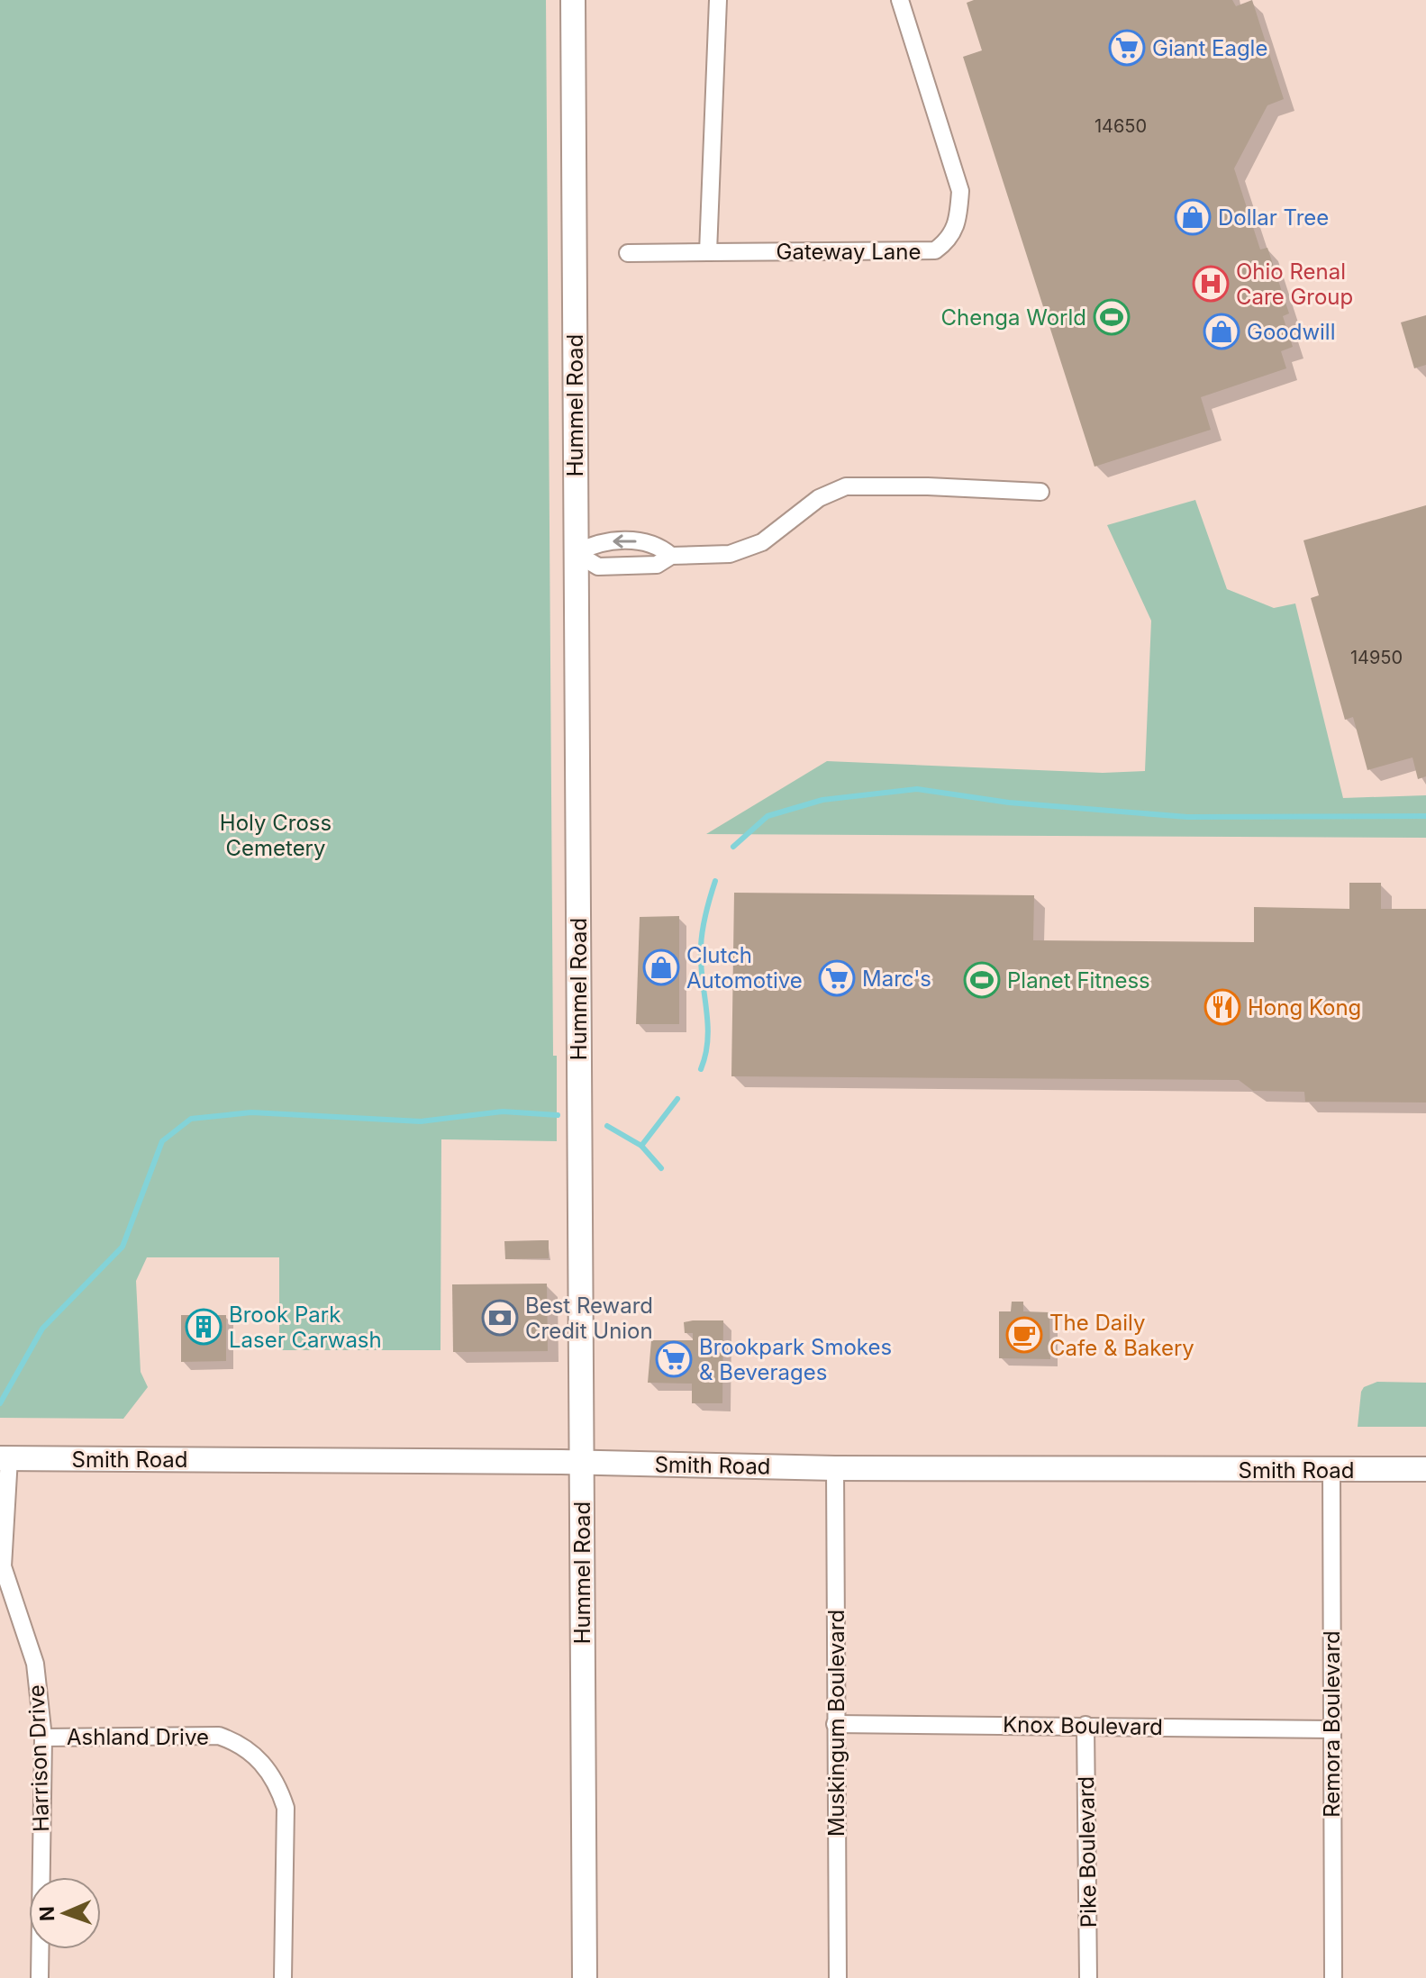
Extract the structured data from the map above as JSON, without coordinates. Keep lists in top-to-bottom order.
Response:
{
  "streets": {
    "street": [
      "Gateway Lane",
      "Hummel Road",
      "Smith Road",
      "Muskingum Boulevard",
      "Remora Boulevard",
      "Knox Boulevard",
      "Ashland Drive",
      "Harrison Drive",
      "Pike Boulevard"
    ]
  },
  "crossings": [
    ["Hummel Road", "Smith Road"],
    ["Smith Road", "Muskingum Boulevard"],
    ["Smith Road", "Remora Boulevard"],
    ["Smith Road", "Harrison Drive"],
    ["Muskingum Boulevard", "Knox Boulevard"],
    ["Remora Boulevard", "Knox Boulevard"],
    ["Knox Boulevard", "Pike Boulevard"],
    ["Ashland Drive", "Harrison Drive"]
  ],
  "parks": ["Holy Cross Cemetery"],
  "places": {
    "supermarket": ["Giant Eagle", "Marc's", "Brookpark Smokes & Beverages"],
    "shop": ["Dollar Tree", "Goodwill", "Clutch Automotive"],
    "hospital": ["Ohio Renal Care Group"],
    "sports": ["Chenga World", "Planet Fitness"],
    "restaurant": ["Hong Kong"],
    "bank": ["Best Reward Credit Union"],
    "building": ["Brook Park Laser Carwash"],
    "cafe": ["The Daily Cafe & Bakery"]
  },
  "house_numbers": ["14650", "14950"],
  "north": "left"
}
